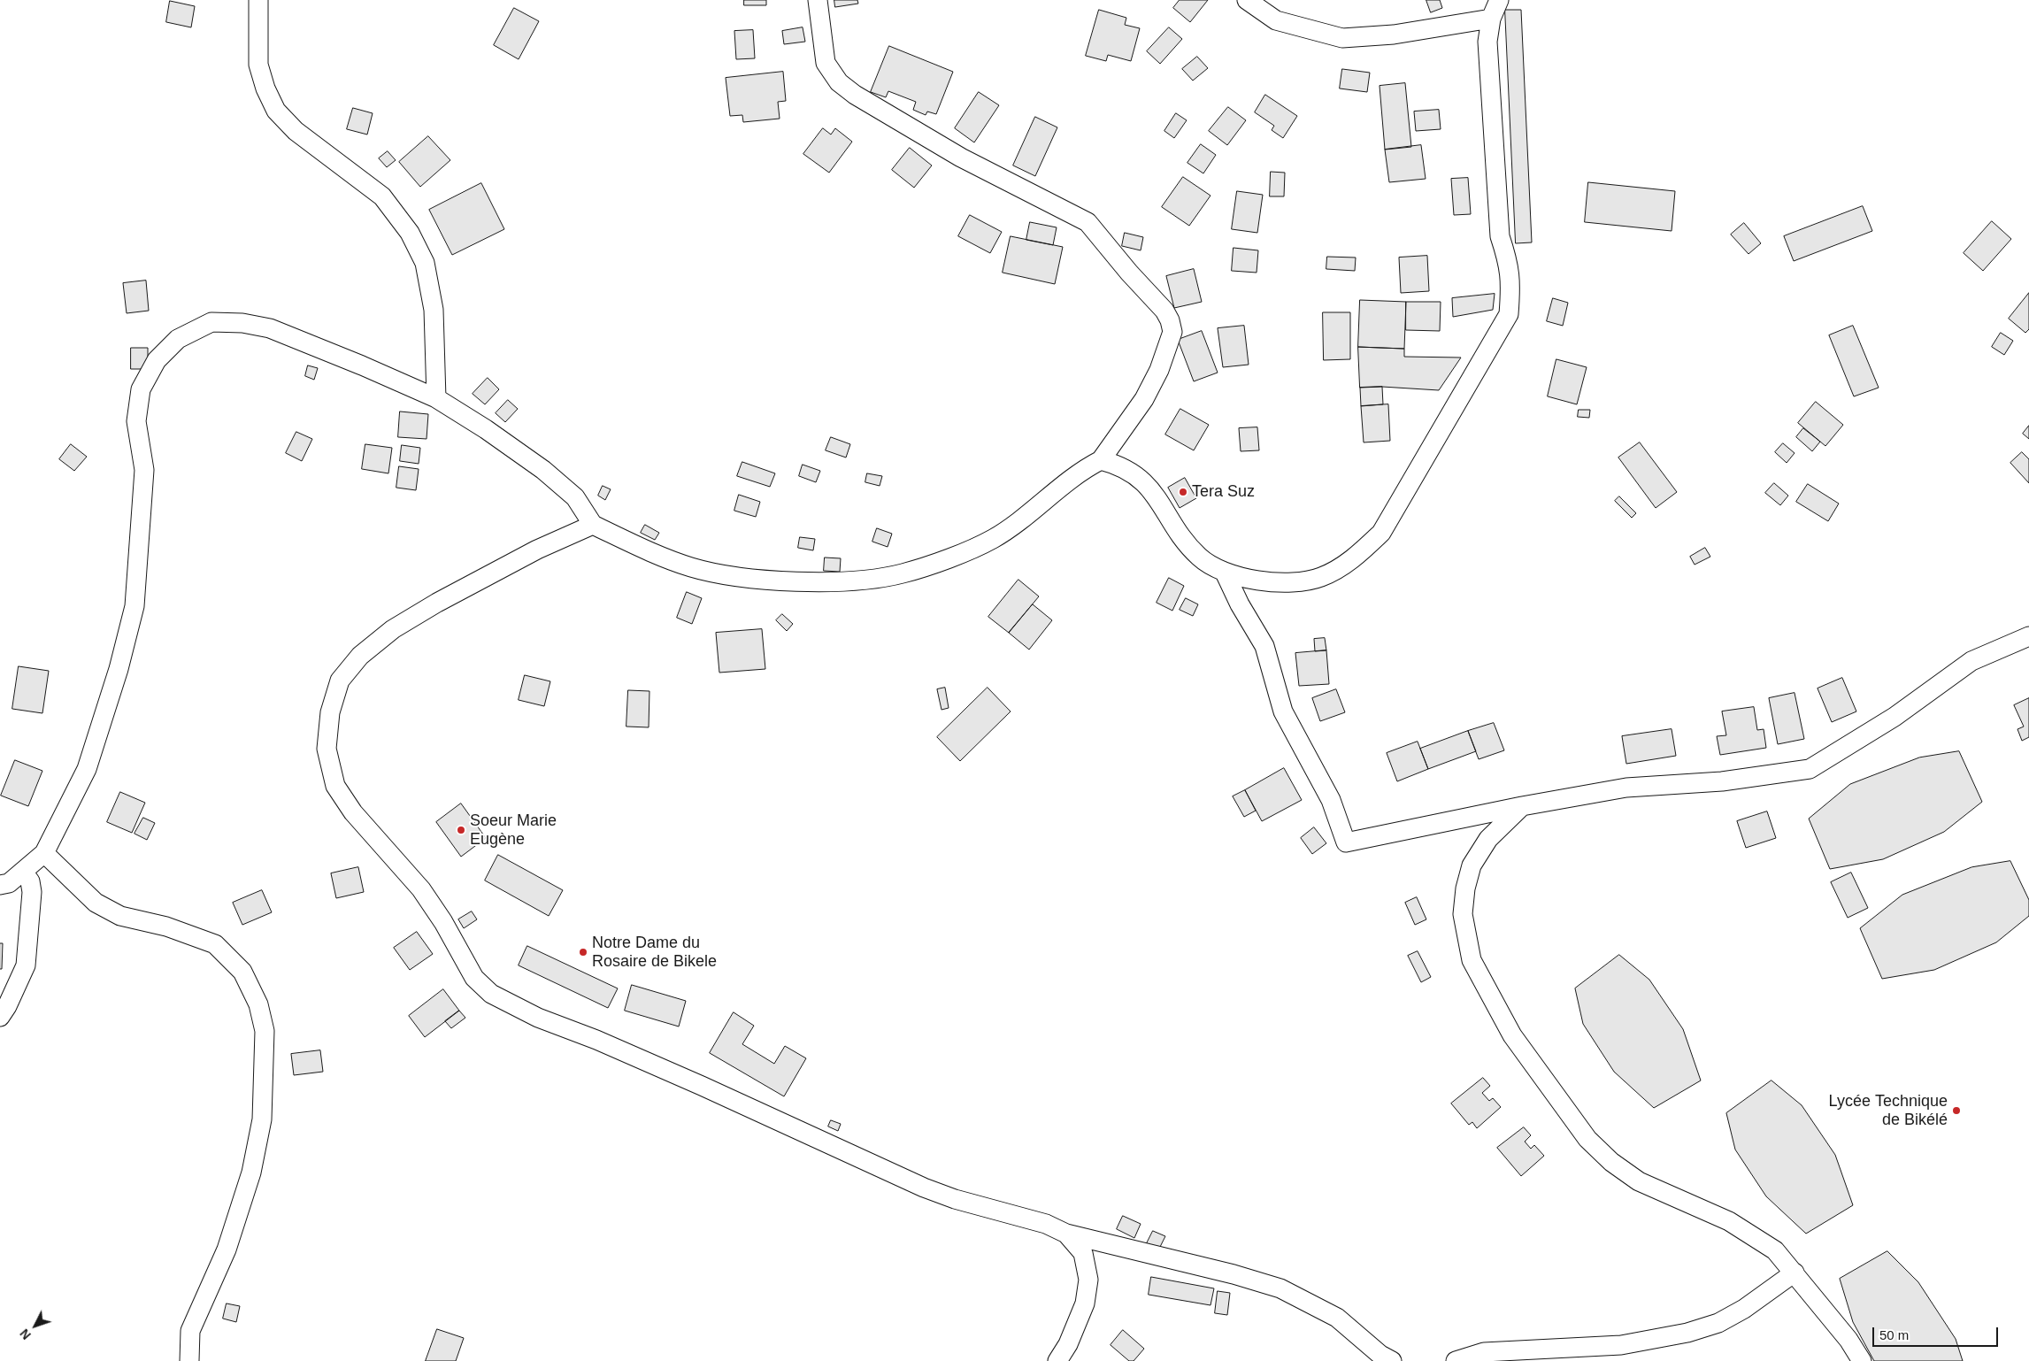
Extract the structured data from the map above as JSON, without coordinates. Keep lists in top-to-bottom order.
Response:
{
  "places": [
    "Tera Suz",
    "Soeur Marie Eugène",
    "Notre Dame du Rosaire de Bikele",
    "Lycée Technique de Bikélé"
  ],
  "scale_bar": "50 m",
  "north": "bottom left"
}
